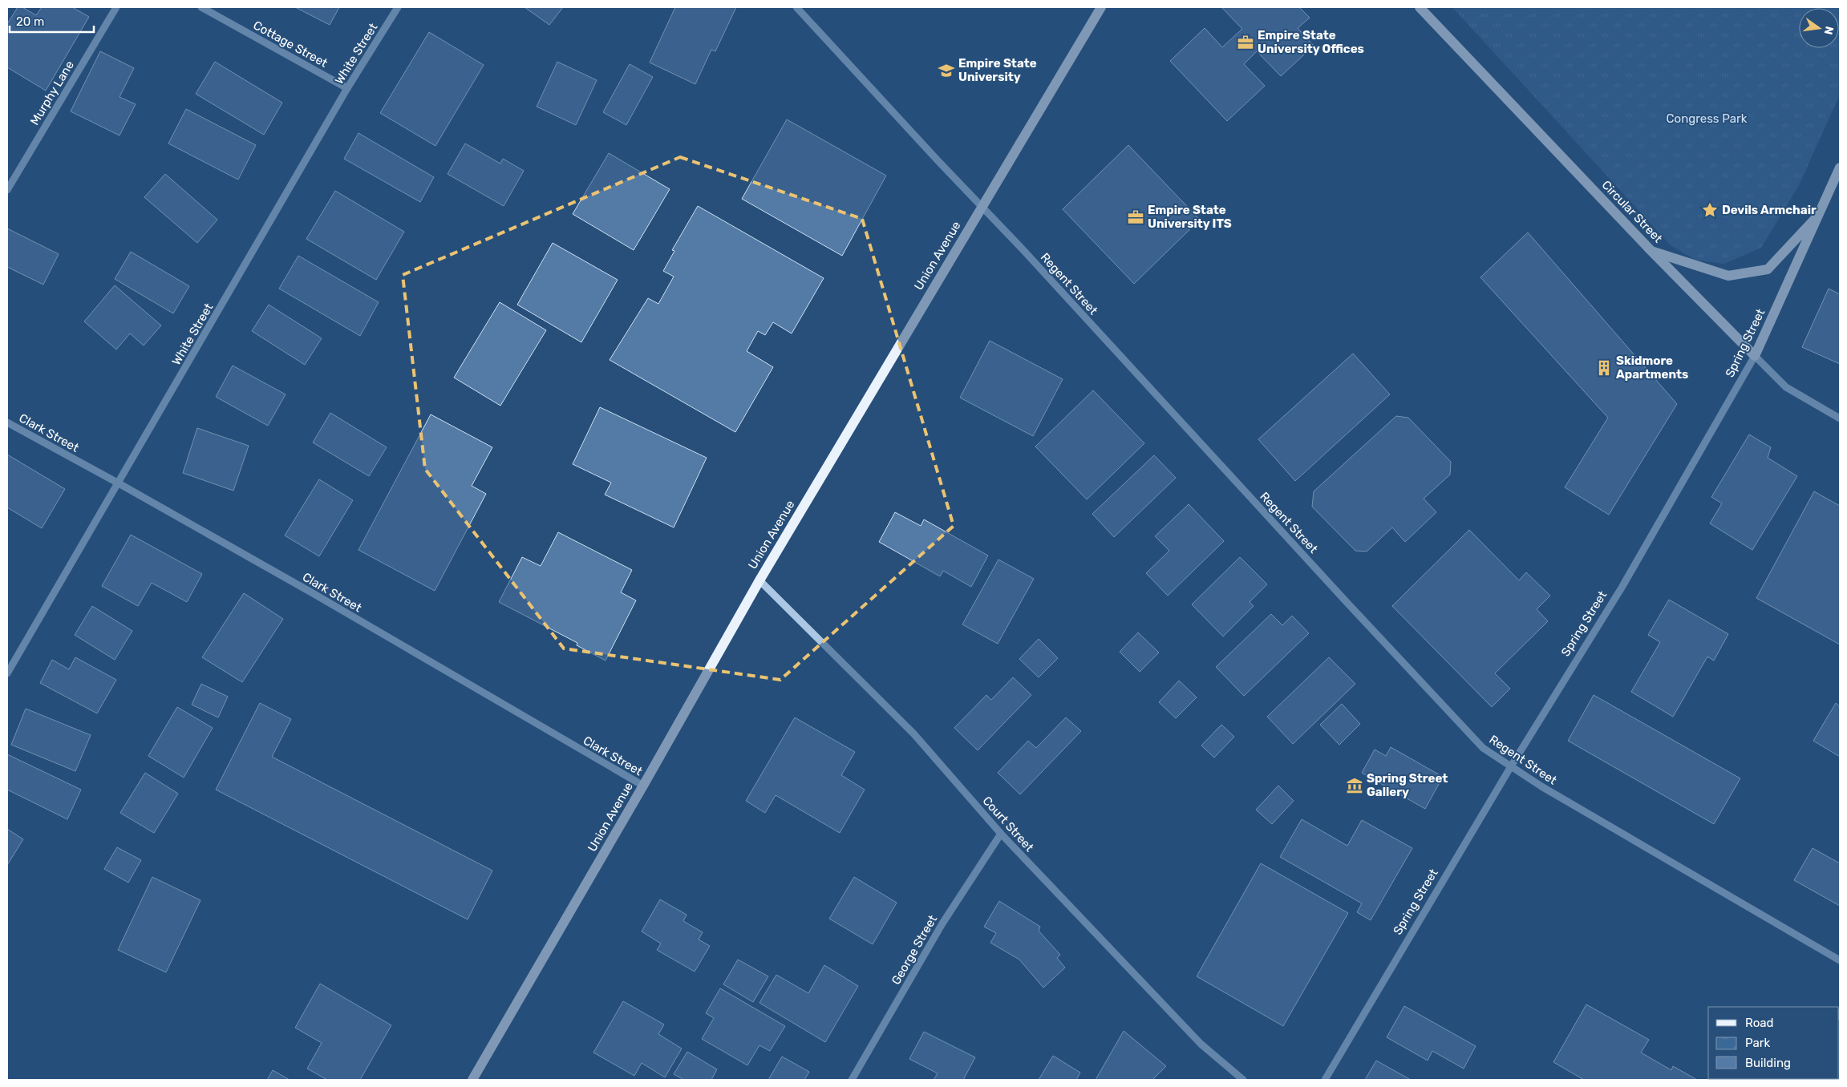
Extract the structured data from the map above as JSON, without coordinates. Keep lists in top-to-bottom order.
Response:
{
  "streets": {
    "main road": ["Circular Street", "Union Avenue", "Spring Street"],
    "street": [
      "Cottage Street",
      "White Street",
      "Murphy Lane",
      "Regent Street",
      "Clark Street",
      "Court Street",
      "George Street"
    ]
  },
  "crossings": [
    ["Cottage Street", "White Street"],
    ["White Street", "Clark Street"],
    ["Circular Street", "Spring Street"],
    ["Union Avenue", "Regent Street"],
    ["Union Avenue", "Clark Street"],
    ["Union Avenue", "Court Street"],
    ["Regent Street", "Spring Street"],
    ["Court Street", "George Street"]
  ],
  "parks": ["Congress Park"],
  "places": {
    "office": ["Empire State University Offices", "Empire State University ITS"],
    "school or university": ["Empire State University"],
    "place": ["Devils Armchair"],
    "building": ["Skidmore Apartments"],
    "museum": ["Spring Street Gallery"]
  },
  "legend": ["Road", "Park", "Building"],
  "scale_bar": "20 m",
  "north": "right"
}
